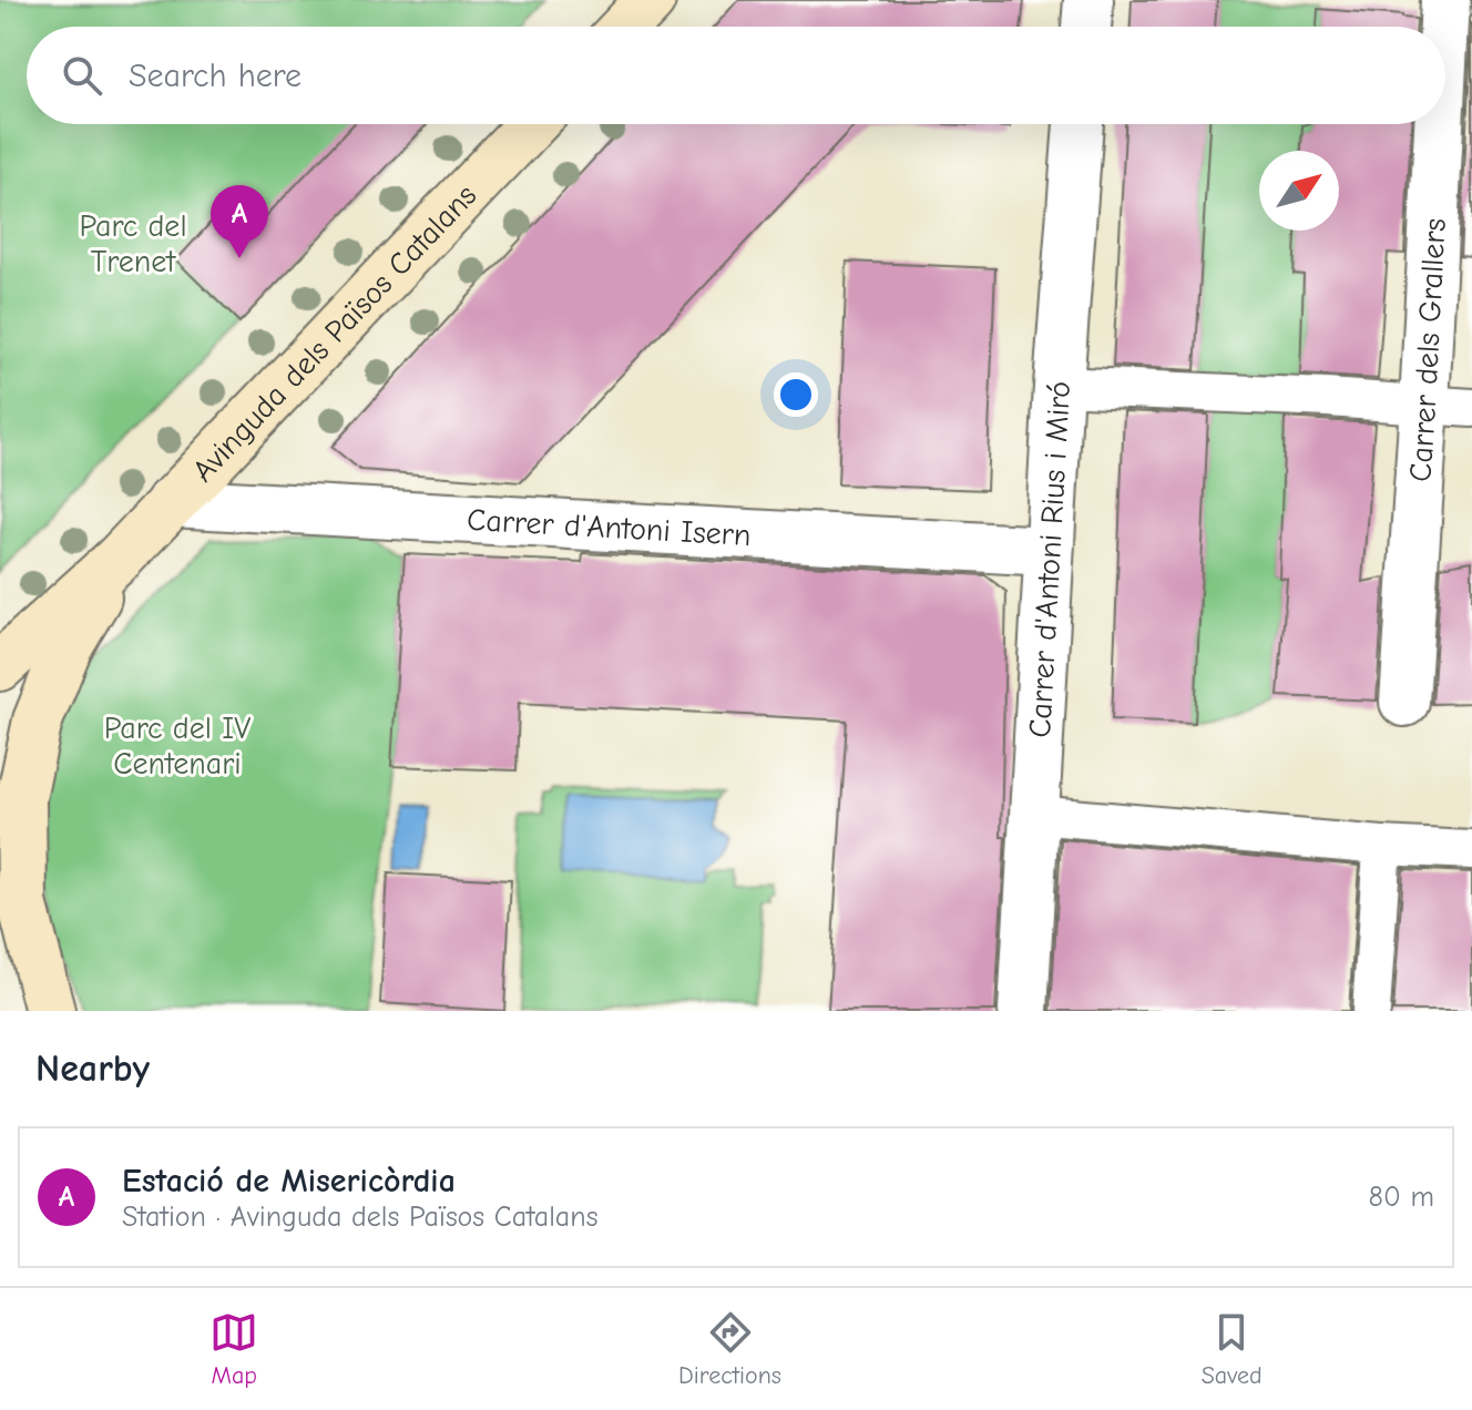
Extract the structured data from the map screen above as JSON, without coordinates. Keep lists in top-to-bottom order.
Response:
{
  "streets": {
    "main road": ["Avinguda dels Països Catalans"],
    "street": ["Carrer dels Grallers", "Carrer d'Antoni Isern", "Carrer d'Antoni Rius i Miró"]
  },
  "crossings": [
    ["Avinguda dels Països Catalans", "Carrer d'Antoni Isern"],
    ["Carrer d'Antoni Isern", "Carrer d'Antoni Rius i Miró"]
  ],
  "parks": ["Parc del Trenet", "Parc del IV Centenari"],
  "north": "top right",
  "page": {
    "search": "Search here",
    "pins": "A",
    "heading": "Nearby",
    "list": [
      {
        "mark": "A",
        "name": "Estació de Misericòrdia",
        "note": "Station · Avinguda dels Països Catalans",
        "value": "80 m"
      }
    ],
    "nav": ["Map", "Directions", "Saved"]
  }
}
